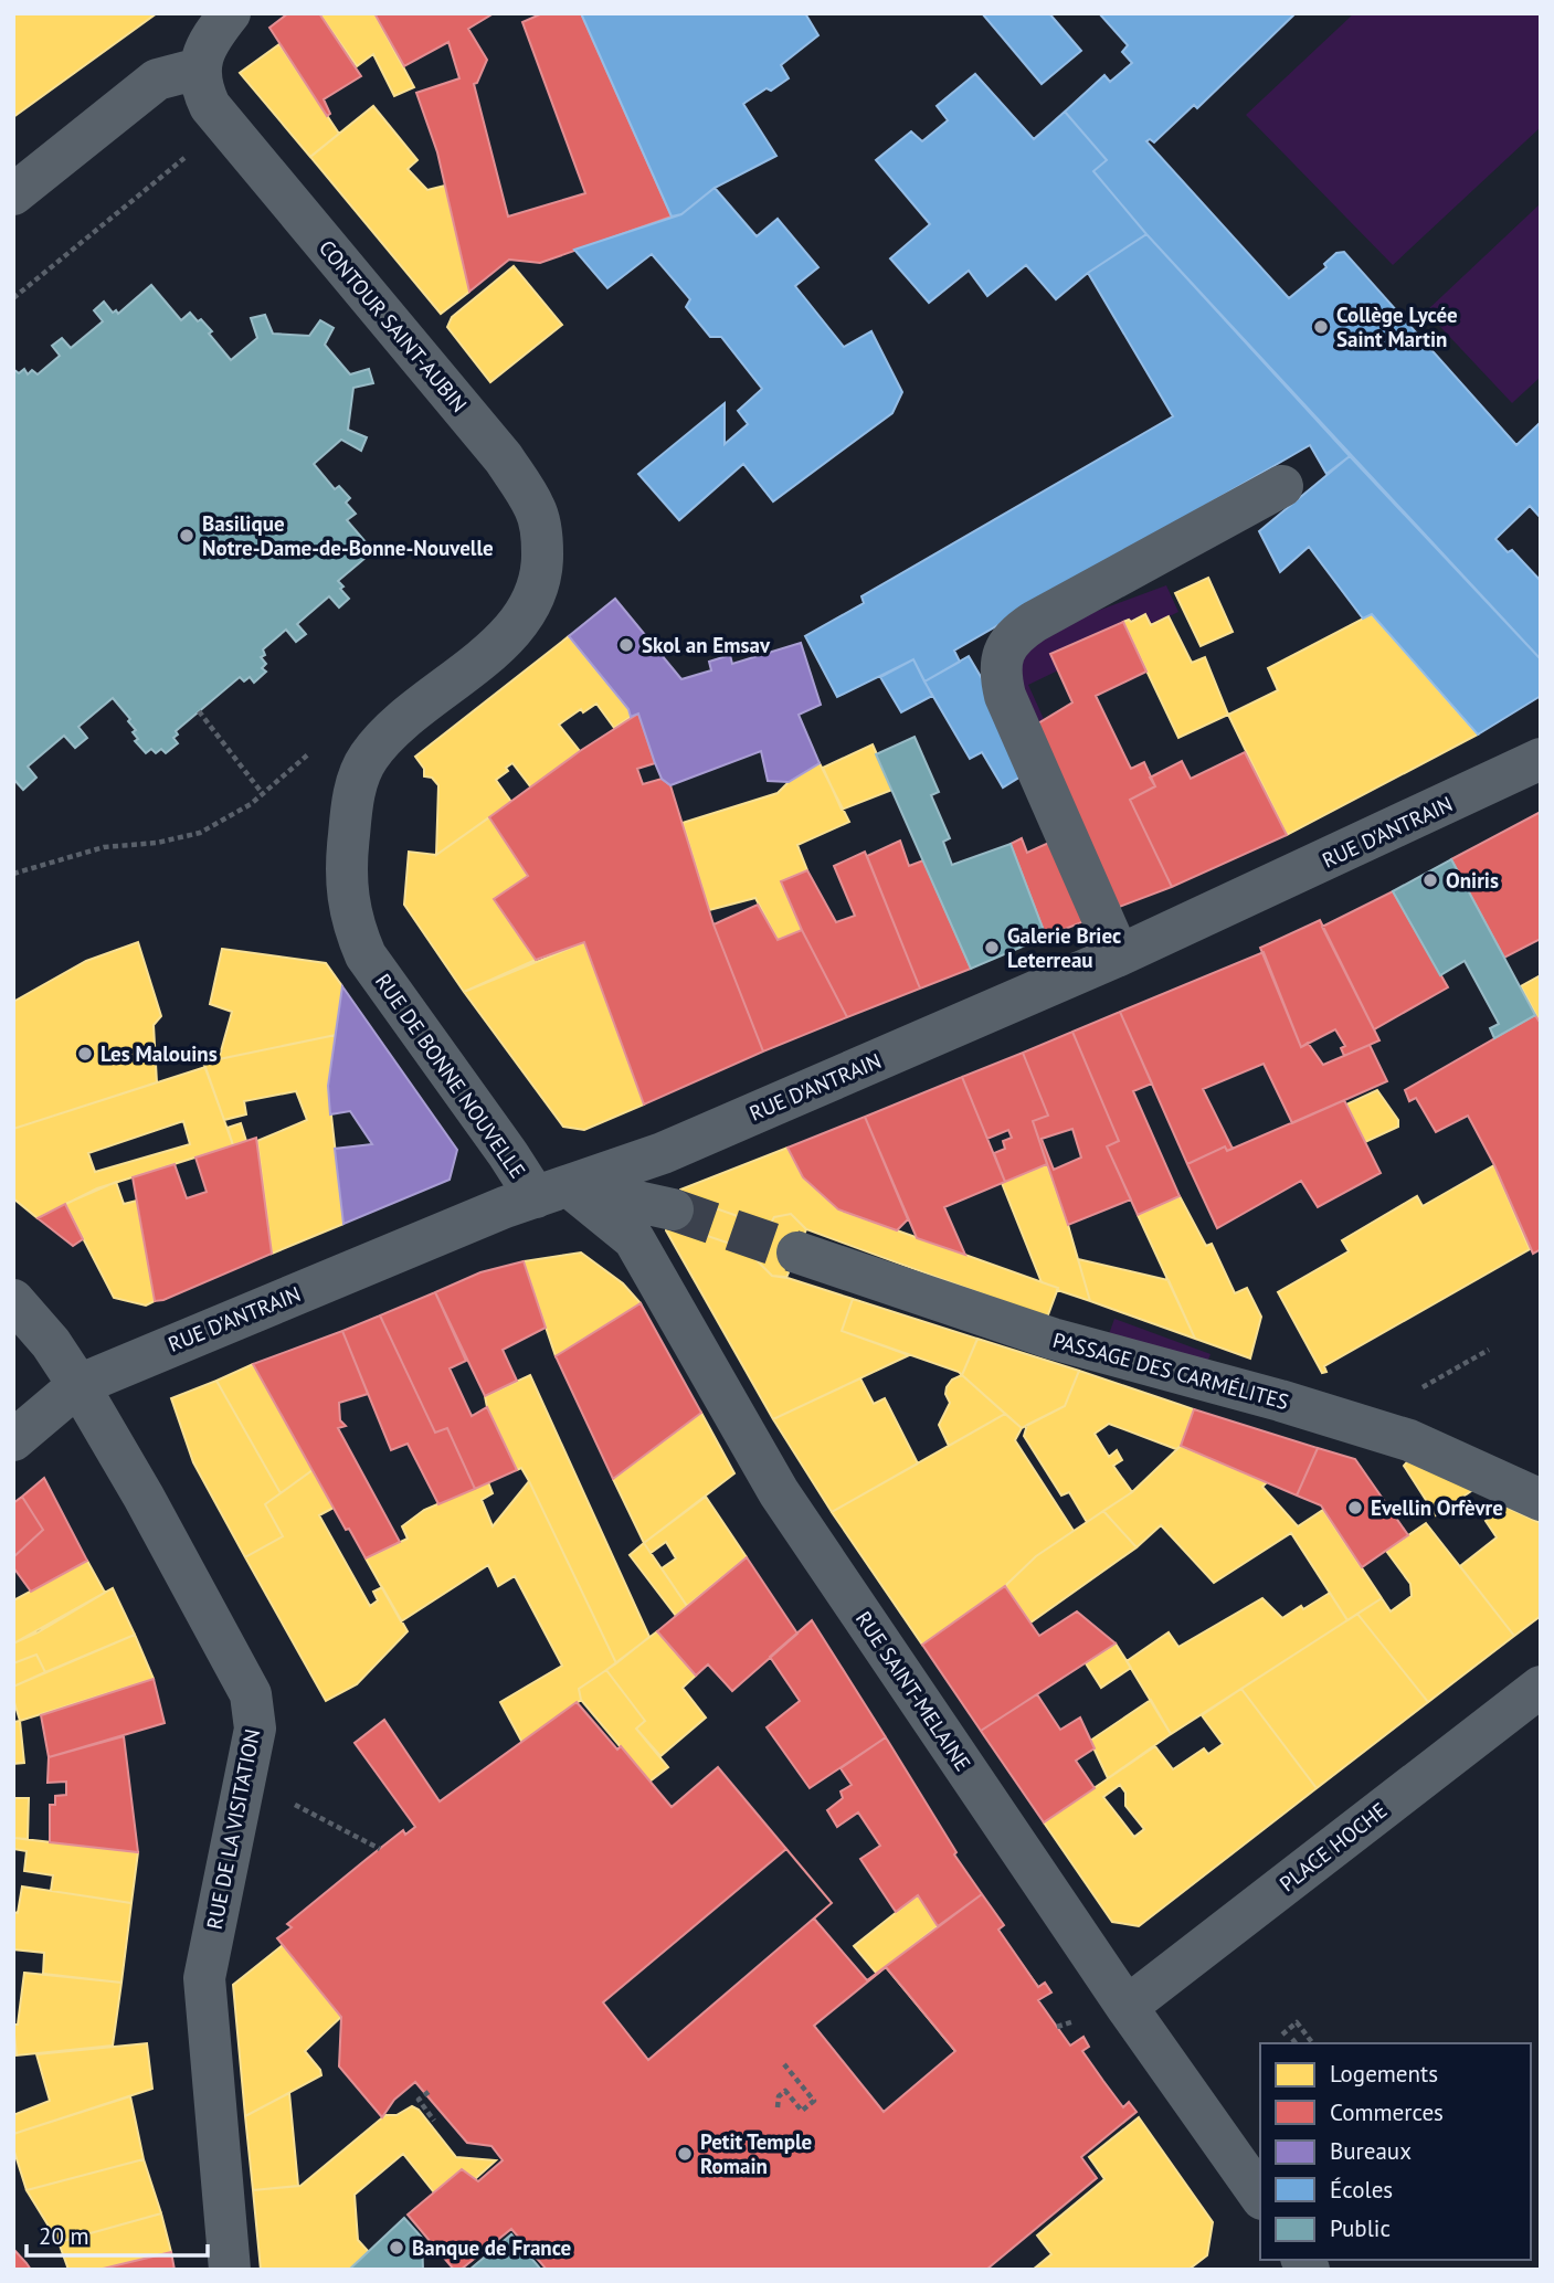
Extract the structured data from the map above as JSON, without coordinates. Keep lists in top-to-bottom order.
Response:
{
  "streets": {
    "street": [
      "CONTOUR SAINT-AUBIN",
      "RUE D'ANTRAIN",
      "RUE DE BONNE NOUVELLE",
      "PASSAGE DES CARMÉLITES",
      "RUE SAINT-MELAINE",
      "RUE DE LA VISITATION",
      "PLACE HOCHE"
    ]
  },
  "crossings": [
    ["CONTOUR SAINT-AUBIN", "RUE DE BONNE NOUVELLE"],
    ["RUE D'ANTRAIN", "RUE DE BONNE NOUVELLE"],
    ["RUE D'ANTRAIN", "RUE SAINT-MELAINE"],
    ["RUE D'ANTRAIN", "RUE DE LA VISITATION"],
    ["RUE DE BONNE NOUVELLE", "RUE SAINT-MELAINE"],
    ["RUE SAINT-MELAINE", "PLACE HOCHE"]
  ],
  "places": [
    "Collège Lycée Saint Martin",
    "Basilique Notre-Dame-de-Bonne-Nouvelle",
    "Skol an Emsav",
    "Oniris",
    "Galerie Briec Leterreau",
    "Les Malouins",
    "Evellin Orfèvre",
    "Petit Temple Romain",
    "Banque de France"
  ],
  "legend": [
    "Logements",
    "Commerces",
    "Bureaux",
    "Écoles",
    "Public"
  ],
  "scale_bar": "20 m"
}
